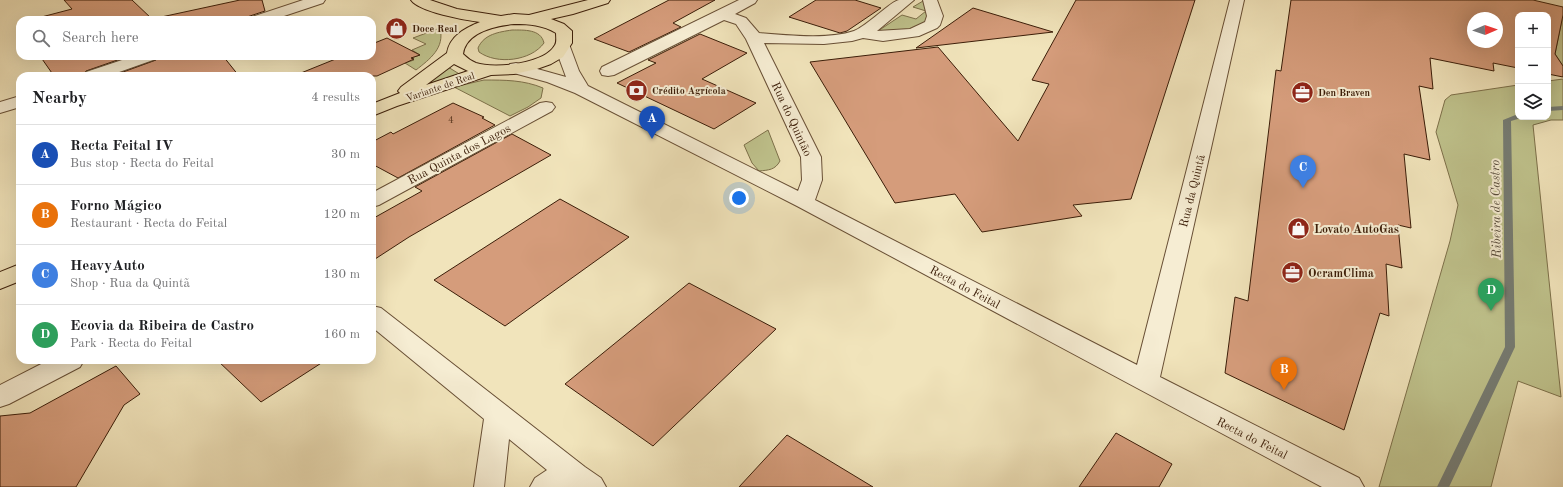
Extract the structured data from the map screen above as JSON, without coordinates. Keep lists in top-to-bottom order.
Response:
{
  "streets": {
    "main road": ["Variante de Real", "Recta do Feital"],
    "street": ["Rua do Quintão", "Rua Quinta dos Lagos", "Rua da Quintã"]
  },
  "crossings": [
    ["Variante de Real", "Recta do Feital"],
    ["Rua do Quintão", "Recta do Feital"],
    ["Rua da Quintã", "Recta do Feital"]
  ],
  "water": ["Ribeira de Castro"],
  "places": {
    "shop": ["Doce Real", "Lovato AutoGas"],
    "bank": ["Crédito Agrícola"],
    "office": ["Den Braven", "OcramClima"]
  },
  "house_numbers": ["4"],
  "north": "right",
  "page": {
    "map_buttons": ["+", "−"],
    "search": "Search here",
    "heading": ["Nearby", "4 results"],
    "pins": [
      "A",
      "C",
      "D",
      "B"
    ],
    "list": [
      {
        "mark": "A",
        "name": "Recta Feital IV",
        "note": "Bus stop · Recta do Feital",
        "value": "30 m"
      },
      {
        "mark": "B",
        "name": "Forno Mágico",
        "note": "Restaurant · Recta do Feital",
        "value": "120 m"
      },
      {
        "mark": "C",
        "name": "HeavyAuto",
        "note": "Shop · Rua da Quintã",
        "value": "130 m"
      },
      {
        "mark": "D",
        "name": "Ecovia da Ribeira de Castro",
        "note": "Park · Recta do Feital",
        "value": "160 m"
      }
    ]
  }
}
